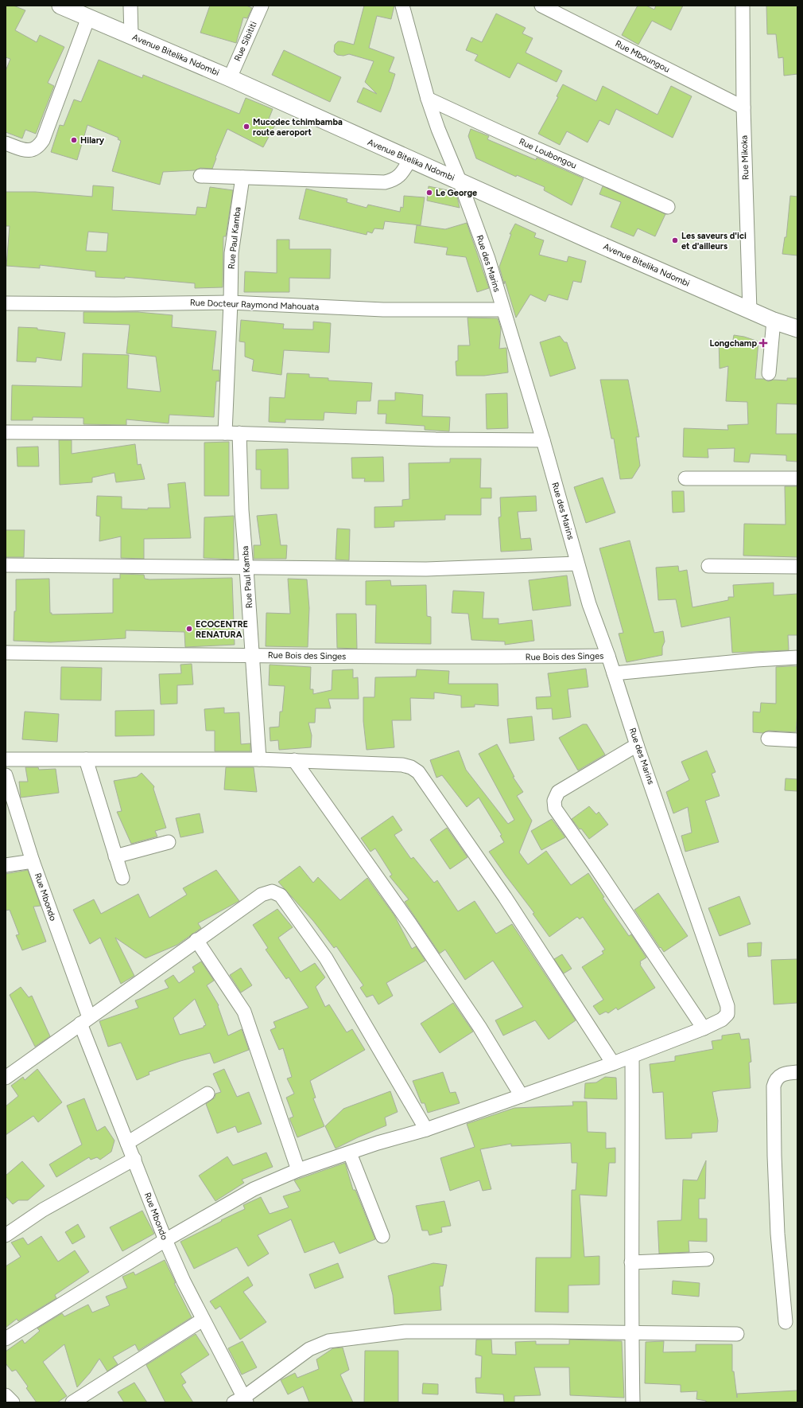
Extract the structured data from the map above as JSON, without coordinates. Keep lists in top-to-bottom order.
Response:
{
  "streets": {
    "street": [
      "Rue Sibititi",
      "Avenue Bitelika Ndombi",
      "Rue Mboungou",
      "Rue Loubongou",
      "Rue Mikoka",
      "Rue Paul Kamba",
      "Rue des Marins",
      "Rue Docteur Raymond Mahouata",
      "Rue Bois des Singes",
      "Rue Mbondo"
    ]
  },
  "crossings": [
    ["Rue Sibititi", "Avenue Bitelika Ndombi"],
    ["Avenue Bitelika Ndombi", "Rue Mikoka"],
    ["Avenue Bitelika Ndombi", "Rue des Marins"],
    ["Rue Mboungou", "Rue Mikoka"],
    ["Rue Loubongou", "Rue des Marins"],
    ["Rue Paul Kamba", "Rue Docteur Raymond Mahouata"],
    ["Rue Paul Kamba", "Rue Bois des Singes"],
    ["Rue des Marins", "Rue Docteur Raymond Mahouata"],
    ["Rue des Marins", "Rue Bois des Singes"]
  ],
  "places": {
    "other": [
      "Mucodec tchimbamba route aeroport",
      "Hilary",
      "Le George",
      "Les saveurs d'ici et d'ailleurs",
      "ECOCENTRE RENATURA"
    ],
    "health": ["Longchamp"]
  }
}
